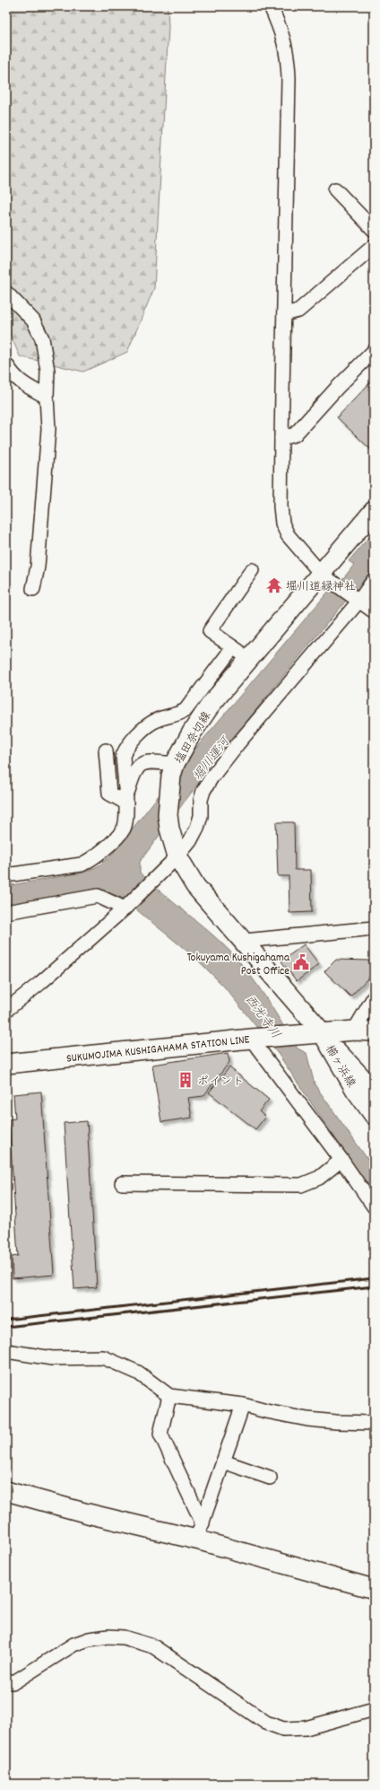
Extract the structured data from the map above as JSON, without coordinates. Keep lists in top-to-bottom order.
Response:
{
  "streets": {
    "street": ["塩田奈切線", "SUKUMOJIMA KUSHIGAHAMA STATION LINE", "櫛ヶ浜線"]
  },
  "crossings": [
    ["塩田奈切線", "SUKUMOJIMA KUSHIGAHAMA STATION LINE"],
    ["塩田奈切線", "櫛ヶ浜線"],
    ["SUKUMOJIMA KUSHIGAHAMA STATION LINE", "櫛ヶ浜線"]
  ],
  "water": ["堀川運河", "西光寺川"],
  "places": {
    "temple": ["堀川道緑神社"],
    "public building": ["Tokuyama Kushigahama Post Office"],
    "building": ["ポイント"]
  }
}
